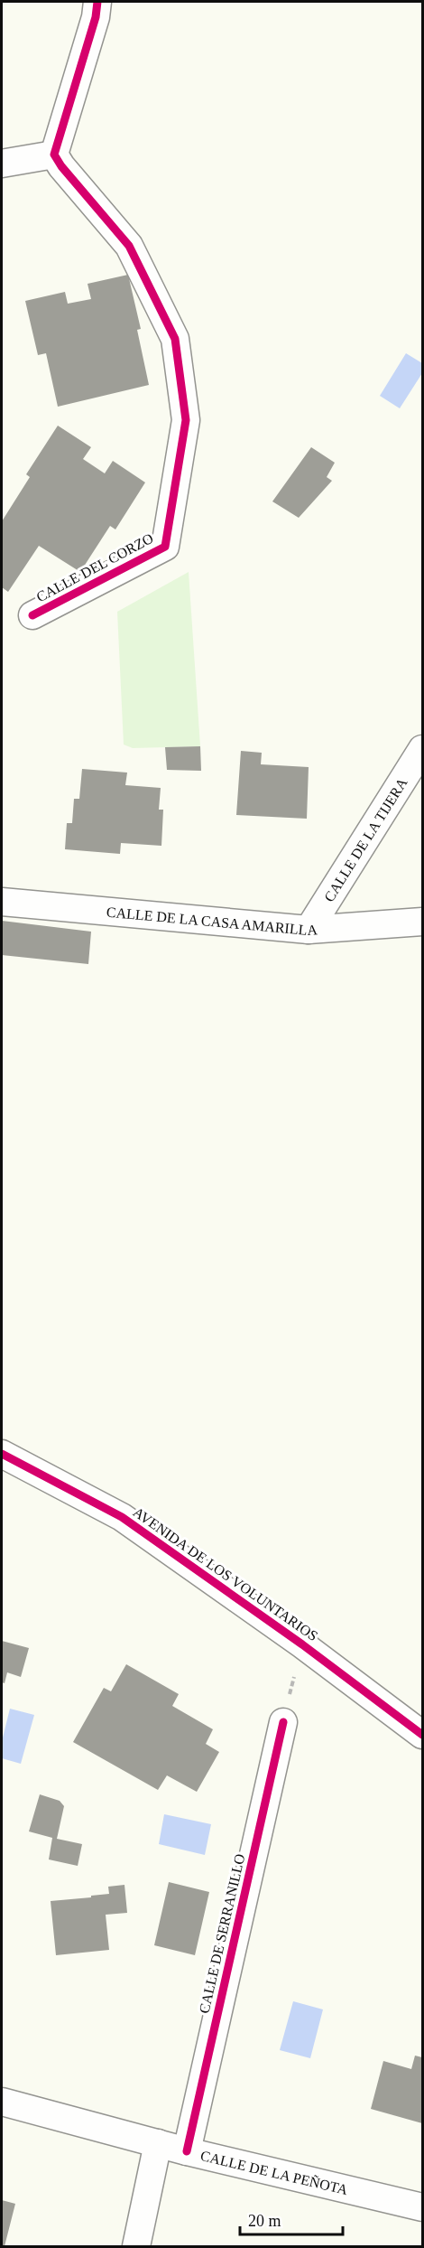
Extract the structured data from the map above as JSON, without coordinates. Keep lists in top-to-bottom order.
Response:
{
  "streets": {
    "street": [
      "CALLE DEL CORZO",
      "CALLE DE LA TIJERA",
      "CALLE DE LA CASA AMARILLA",
      "AVENIDA DE LOS VOLUNTARIOS",
      "CALLE DE SERRANILLO",
      "CALLE DE LA PEÑOTA"
    ]
  },
  "crossings": [
    ["CALLE DE LA TIJERA", "CALLE DE LA CASA AMARILLA"],
    ["CALLE DE SERRANILLO", "CALLE DE LA PEÑOTA"]
  ],
  "scale_bar": "20 m"
}
